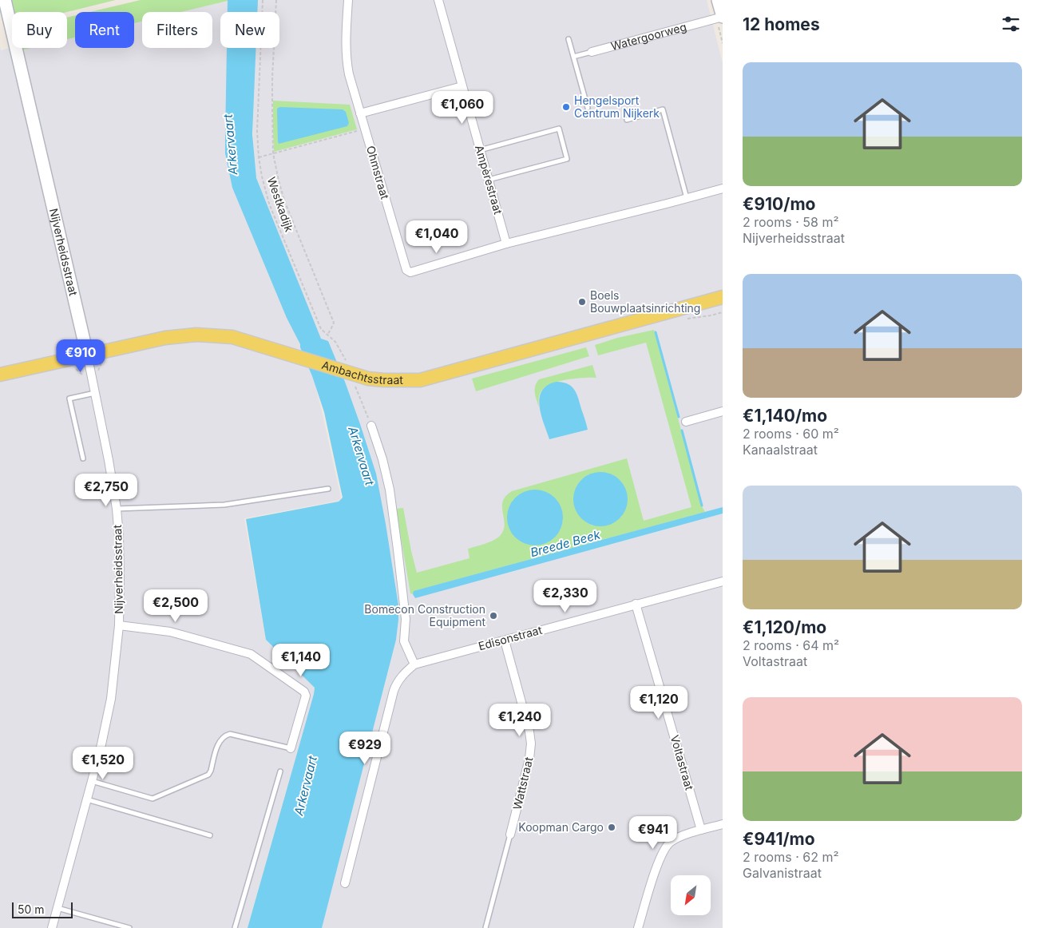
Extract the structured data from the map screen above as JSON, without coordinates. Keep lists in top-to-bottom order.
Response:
{
  "streets": {
    "main road": ["Ambachtsstraat"],
    "street": [
      "Watergoorweg",
      "Ohmstraat",
      "Ampèrestraat",
      "Nijverheidsstraat",
      "Edisonstraat",
      "Voltastraat",
      "Wattstraat"
    ],
    "path": ["Westkadijk"]
  },
  "crossings": [
    ["Ohmstraat", "Ampèrestraat"],
    ["Westkadijk", "Ambachtsstraat"],
    ["Nijverheidsstraat", "Ambachtsstraat"],
    ["Edisonstraat", "Voltastraat"],
    ["Edisonstraat", "Wattstraat"]
  ],
  "water": ["Arkervaart", "Breede Beek"],
  "places": [
    "Hengelsport Centrum Nijkerk",
    "Boels Bouwplaatsinrichting",
    "Bomecon Construction Equipment",
    "Koopman Cargo"
  ],
  "scale_bar": "50 m",
  "north": "bottom left",
  "page": {
    "heading": "12 homes",
    "chip": [
      "Buy",
      "Rent",
      "Filters",
      "New"
    ],
    "list": [
      {
        "name": "€910/mo",
        "note": "2 rooms · 58 m² · Nijverheidsstraat"
      },
      {
        "name": "€1,140/mo",
        "note": "2 rooms · 60 m² · Kanaalstraat"
      },
      {
        "name": "€1,120/mo",
        "note": "2 rooms · 64 m² · Voltastraat"
      },
      {
        "name": "€941/mo",
        "note": "2 rooms · 62 m² · Galvanistraat"
      }
    ],
    "price": [
      "€1,060",
      "€1,040",
      "€910",
      "€2,750",
      "€2,330",
      "€2,500",
      "€1,140",
      "€1,120",
      "€1,240",
      "€929",
      "€1,520",
      "€941"
    ],
    "scale": "50 m"
  }
}
